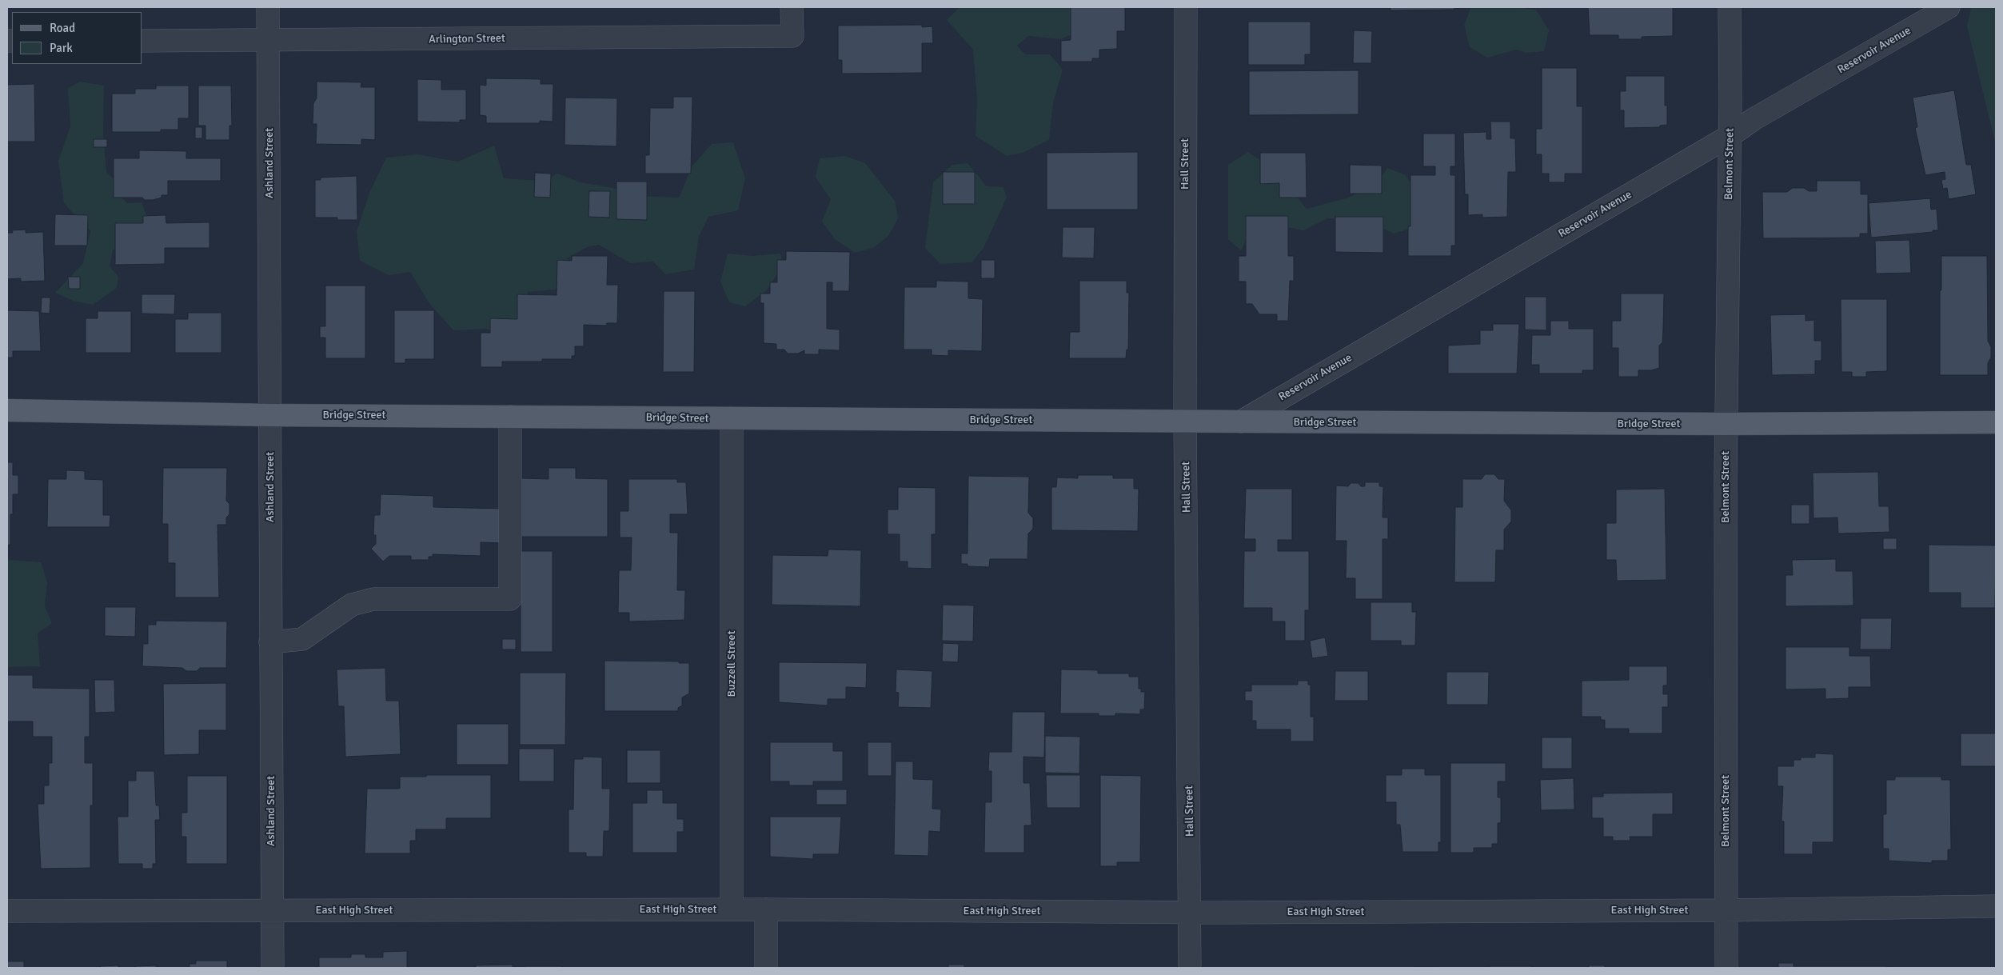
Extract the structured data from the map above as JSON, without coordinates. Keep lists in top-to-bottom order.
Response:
{
  "streets": {
    "main road": ["Bridge Street"],
    "street": [
      "Arlington Street",
      "Reservoir Avenue",
      "Ashland Street",
      "Hall Street",
      "Belmont Street",
      "Buzzell Street",
      "East High Street"
    ]
  },
  "crossings": [
    ["Arlington Street", "Ashland Street"],
    ["Reservoir Avenue", "Belmont Street"],
    ["Reservoir Avenue", "Bridge Street"],
    ["Ashland Street", "Bridge Street"],
    ["Ashland Street", "East High Street"],
    ["Hall Street", "Bridge Street"],
    ["Hall Street", "East High Street"],
    ["Belmont Street", "Bridge Street"],
    ["Belmont Street", "East High Street"],
    ["Bridge Street", "Buzzell Street"],
    ["Buzzell Street", "East High Street"]
  ],
  "legend": ["Road", "Park"]
}
